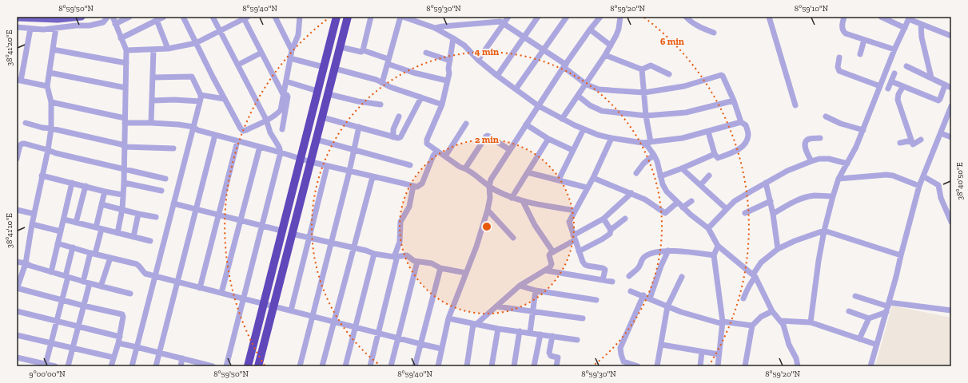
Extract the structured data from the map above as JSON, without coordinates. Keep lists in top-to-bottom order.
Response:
{
  "coordinates": [
    "8°59'50\"N",
    "8°59'40\"N",
    "8°59'30\"N",
    "8°59'20\"N",
    "8°59'10\"N",
    "38°41'20\"E",
    "38°40'50\"E",
    "38°41'10\"E",
    "9°00'00\"N"
  ],
  "rings": ["6 min", "4 min", "2 min"]
}
